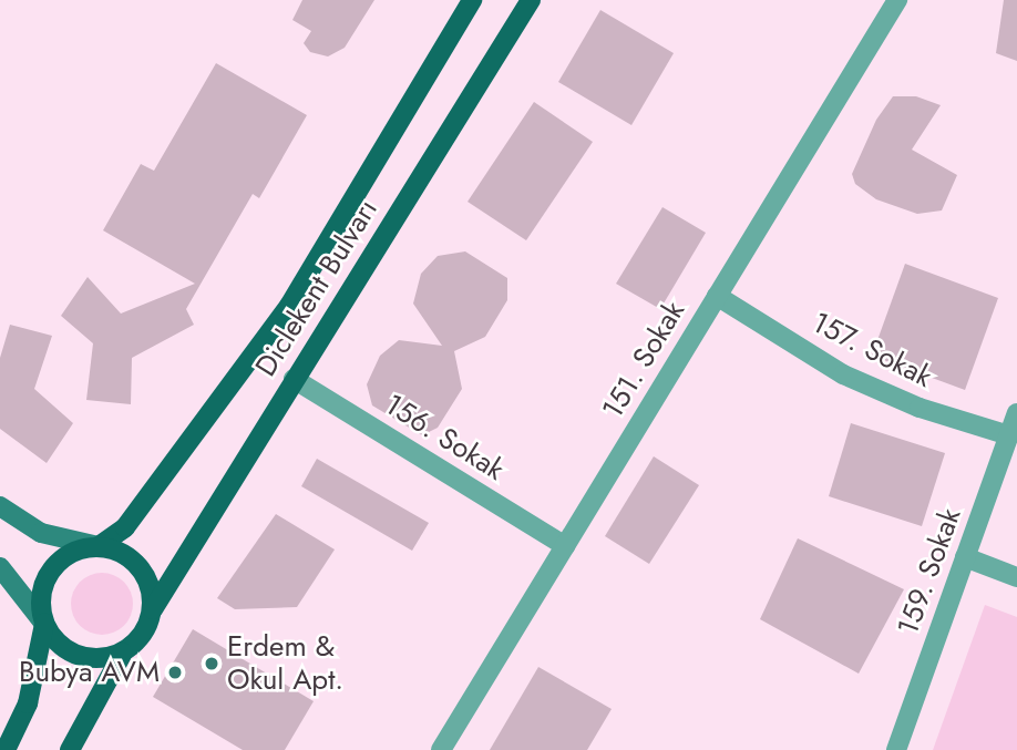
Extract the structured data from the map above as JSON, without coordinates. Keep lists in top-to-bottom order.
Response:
{
  "streets": {
    "main road": ["Diclekent Bulvarı"],
    "street": [
      "157. Sokak",
      "151. Sokak",
      "156. Sokak",
      "159. Sokak"
    ]
  },
  "crossings": [
    ["Diclekent Bulvarı", "156. Sokak"],
    ["157. Sokak", "151. Sokak"],
    ["157. Sokak", "159. Sokak"],
    ["151. Sokak", "156. Sokak"]
  ],
  "places": ["Erdem & Okul Apt.", "Bubya AVM"]
}
